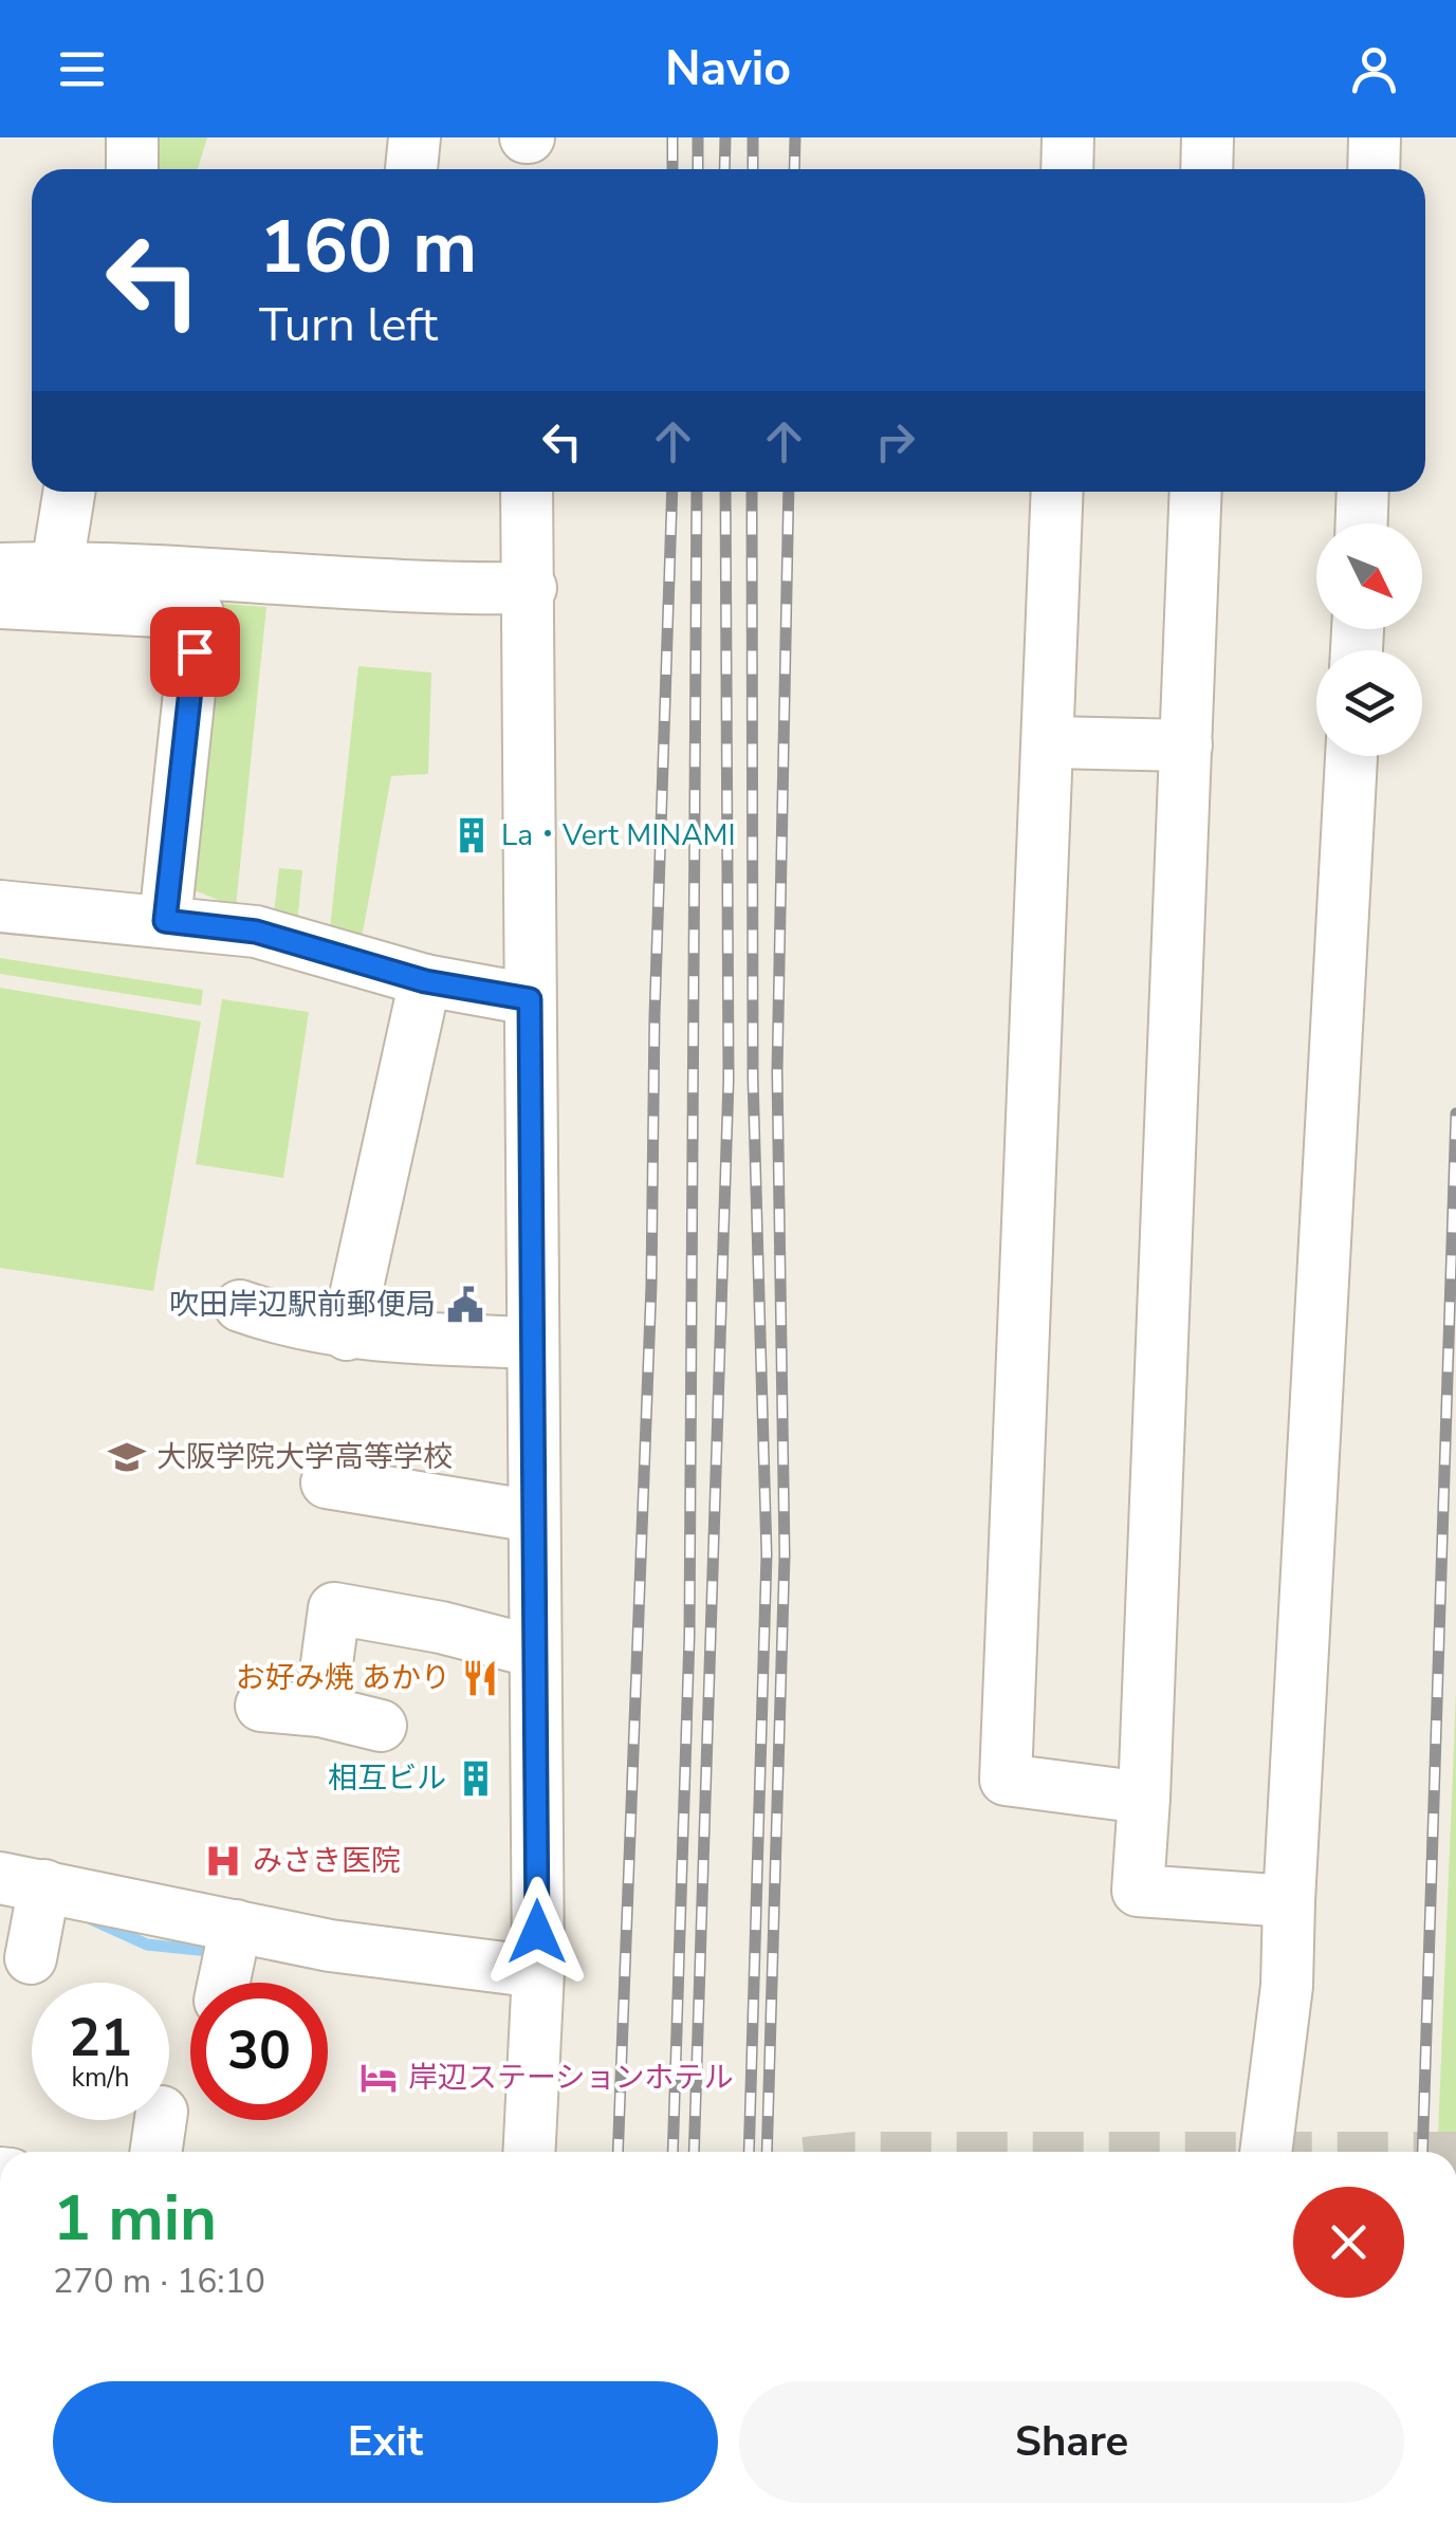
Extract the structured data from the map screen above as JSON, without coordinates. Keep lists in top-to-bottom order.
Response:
{
  "places": {
    "building": ["La・Vert MINAMI", "相互ビル"],
    "public building": ["吹田岸辺駅前郵便局"],
    "school or university": ["大阪学院大学高等学校"],
    "restaurant": ["お好み焼 あかり"],
    "hospital": ["みさき医院"],
    "hotel": ["岸辺ステーションホテル"]
  },
  "north": "bottom right",
  "page": {
    "header": "Navio",
    "turn": ["160 m", "Turn left"],
    "speed": "21 km/h",
    "limit": "30",
    "heading": ["1 min", "270 m · 16:10"],
    "buttons": ["Exit", "Share"]
  }
}
